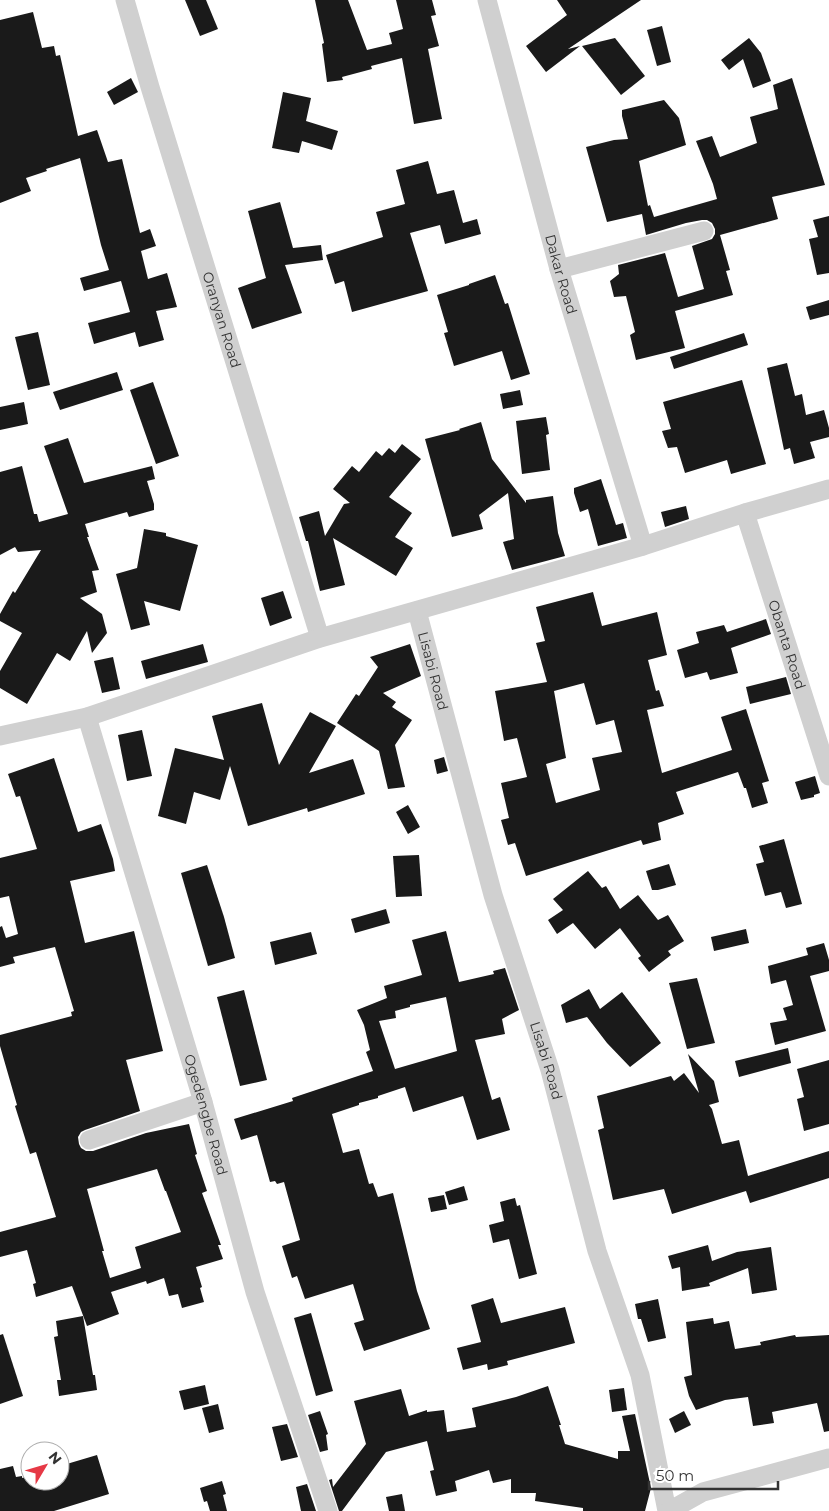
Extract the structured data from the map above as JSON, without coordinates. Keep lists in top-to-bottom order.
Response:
{
  "streets": {
    "street": [
      "Dakar Road",
      "Oranyan Road",
      "Obanta Road",
      "Lisabi Road",
      "Ogedengbe Road"
    ]
  },
  "scale_bar": "50 m",
  "north": "top right"
}
